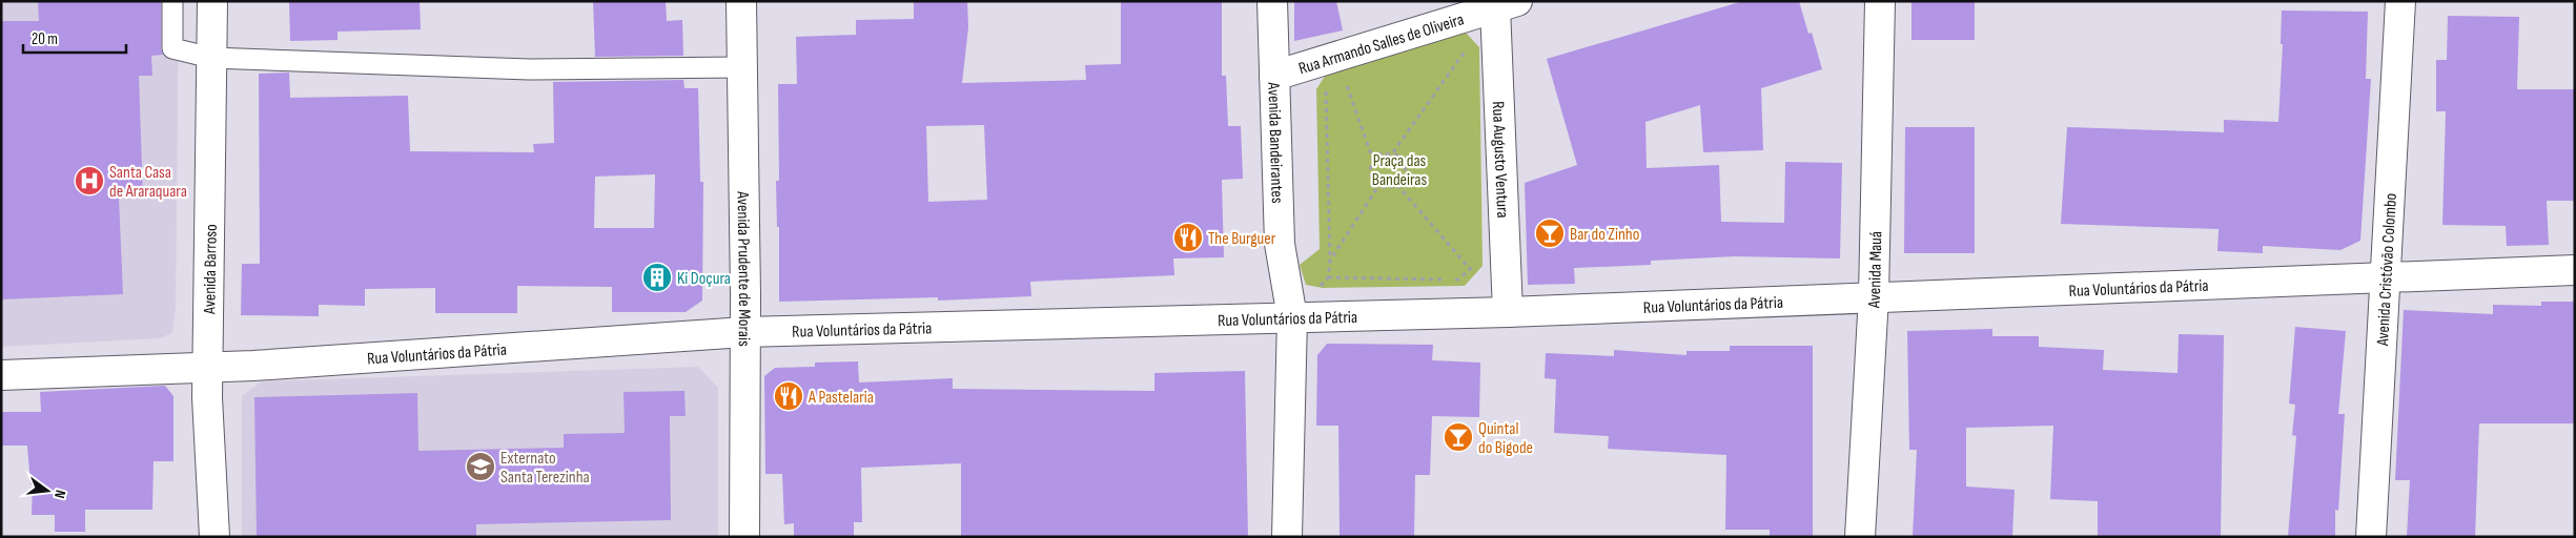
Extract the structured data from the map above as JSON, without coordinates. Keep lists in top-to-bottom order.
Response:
{
  "streets": {
    "street": [
      "Rua Armando Salles de Oliveira",
      "Avenida Bandeirantes",
      "Rua Augusto Ventura",
      "Avenida Barroso",
      "Avenida Prudente de Morais",
      "Avenida Mauá",
      "Avenida Cristóvão Colombo",
      "Rua Voluntários da Pátria"
    ]
  },
  "crossings": [
    ["Rua Armando Salles de Oliveira", "Avenida Bandeirantes"],
    ["Rua Armando Salles de Oliveira", "Rua Augusto Ventura"],
    ["Avenida Bandeirantes", "Rua Voluntários da Pátria"],
    ["Rua Augusto Ventura", "Rua Voluntários da Pátria"],
    ["Avenida Barroso", "Rua Voluntários da Pátria"],
    ["Avenida Prudente de Morais", "Rua Voluntários da Pátria"],
    ["Avenida Mauá", "Rua Voluntários da Pátria"],
    ["Avenida Cristóvão Colombo", "Rua Voluntários da Pátria"]
  ],
  "parks": ["Praça das Bandeiras"],
  "places": {
    "hospital": ["Santa Casa de Araraquara"],
    "bar": ["Bar do Zinho", "Quintal do Bigode"],
    "restaurant": ["The Burguer", "A Pastelaria"],
    "building": ["Ki Doçura"],
    "school or university": ["Externato Santa Terezinha"]
  },
  "scale_bar": "20 m",
  "north": "right"
}
